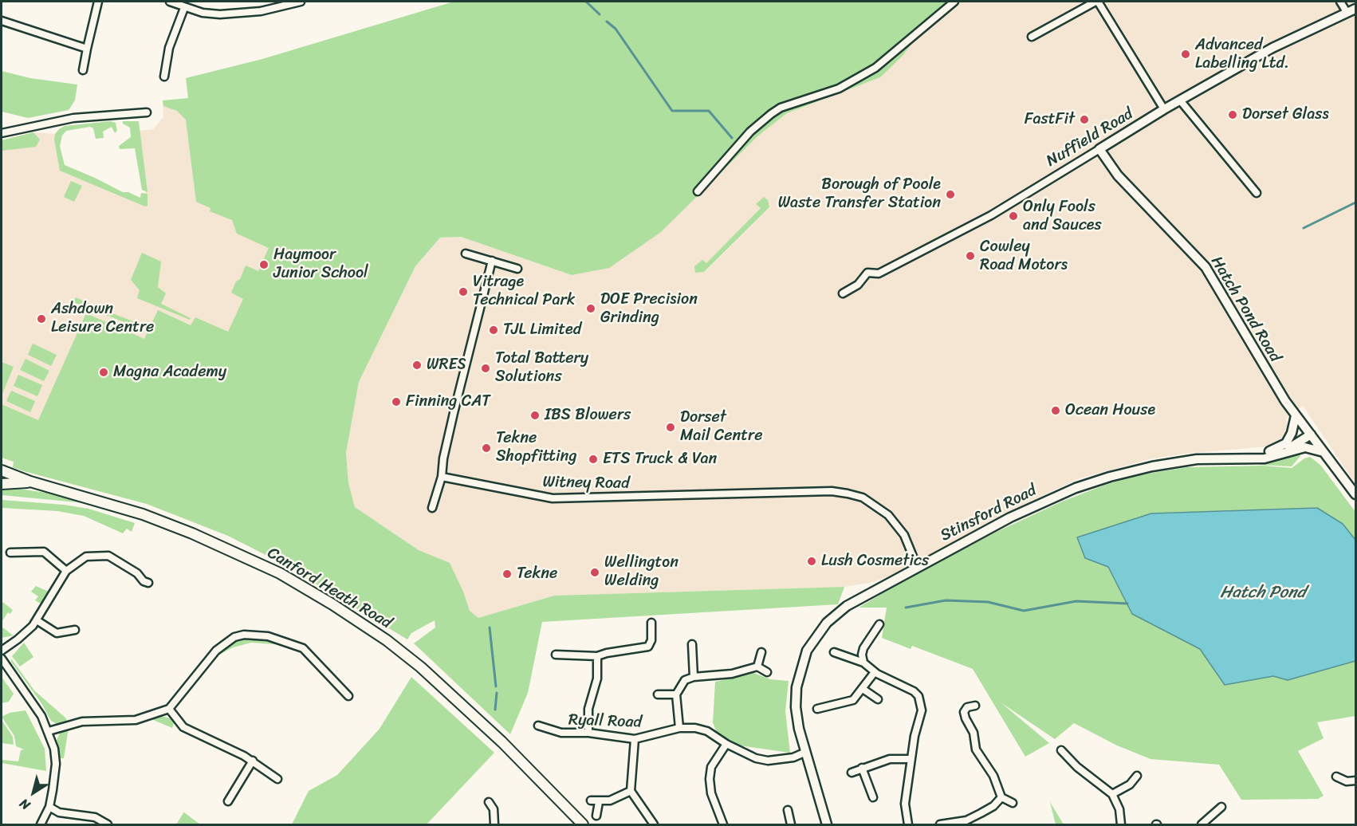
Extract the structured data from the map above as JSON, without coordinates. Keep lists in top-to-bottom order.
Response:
{
  "streets": {
    "main road": ["Canford Heath Road"],
    "street": [
      "Nuffield Road",
      "Hatch Pond Road",
      "Witney Road",
      "Stinsford Road",
      "Ryall Road"
    ]
  },
  "crossings": [
    ["Nuffield Road", "Hatch Pond Road"],
    ["Hatch Pond Road", "Stinsford Road"],
    ["Witney Road", "Stinsford Road"],
    ["Stinsford Road", "Ryall Road"]
  ],
  "water": ["Hatch Pond"],
  "places": [
    "Advanced Labelling Ltd.",
    "Dorset Glass",
    "FastFit",
    "Borough of Poole Waste Transfer Station",
    "Only Fools and Sauces",
    "Cowley Road Motors",
    "Haymoor Junior School",
    "Vitrage Technical Park",
    "DOE Precision Grinding",
    "Ashdown Leisure Centre",
    "TJL Limited",
    "WRES",
    "Total Battery Solutions",
    "Magna Academy",
    "Finning CAT",
    "Ocean House",
    "IBS Blowers",
    "Dorset Mail Centre",
    "Tekne Shopfitting",
    "ETS Truck & Van",
    "Lush Cosmetics",
    "Wellington Welding",
    "Tekne"
  ],
  "north": "bottom left"
}
